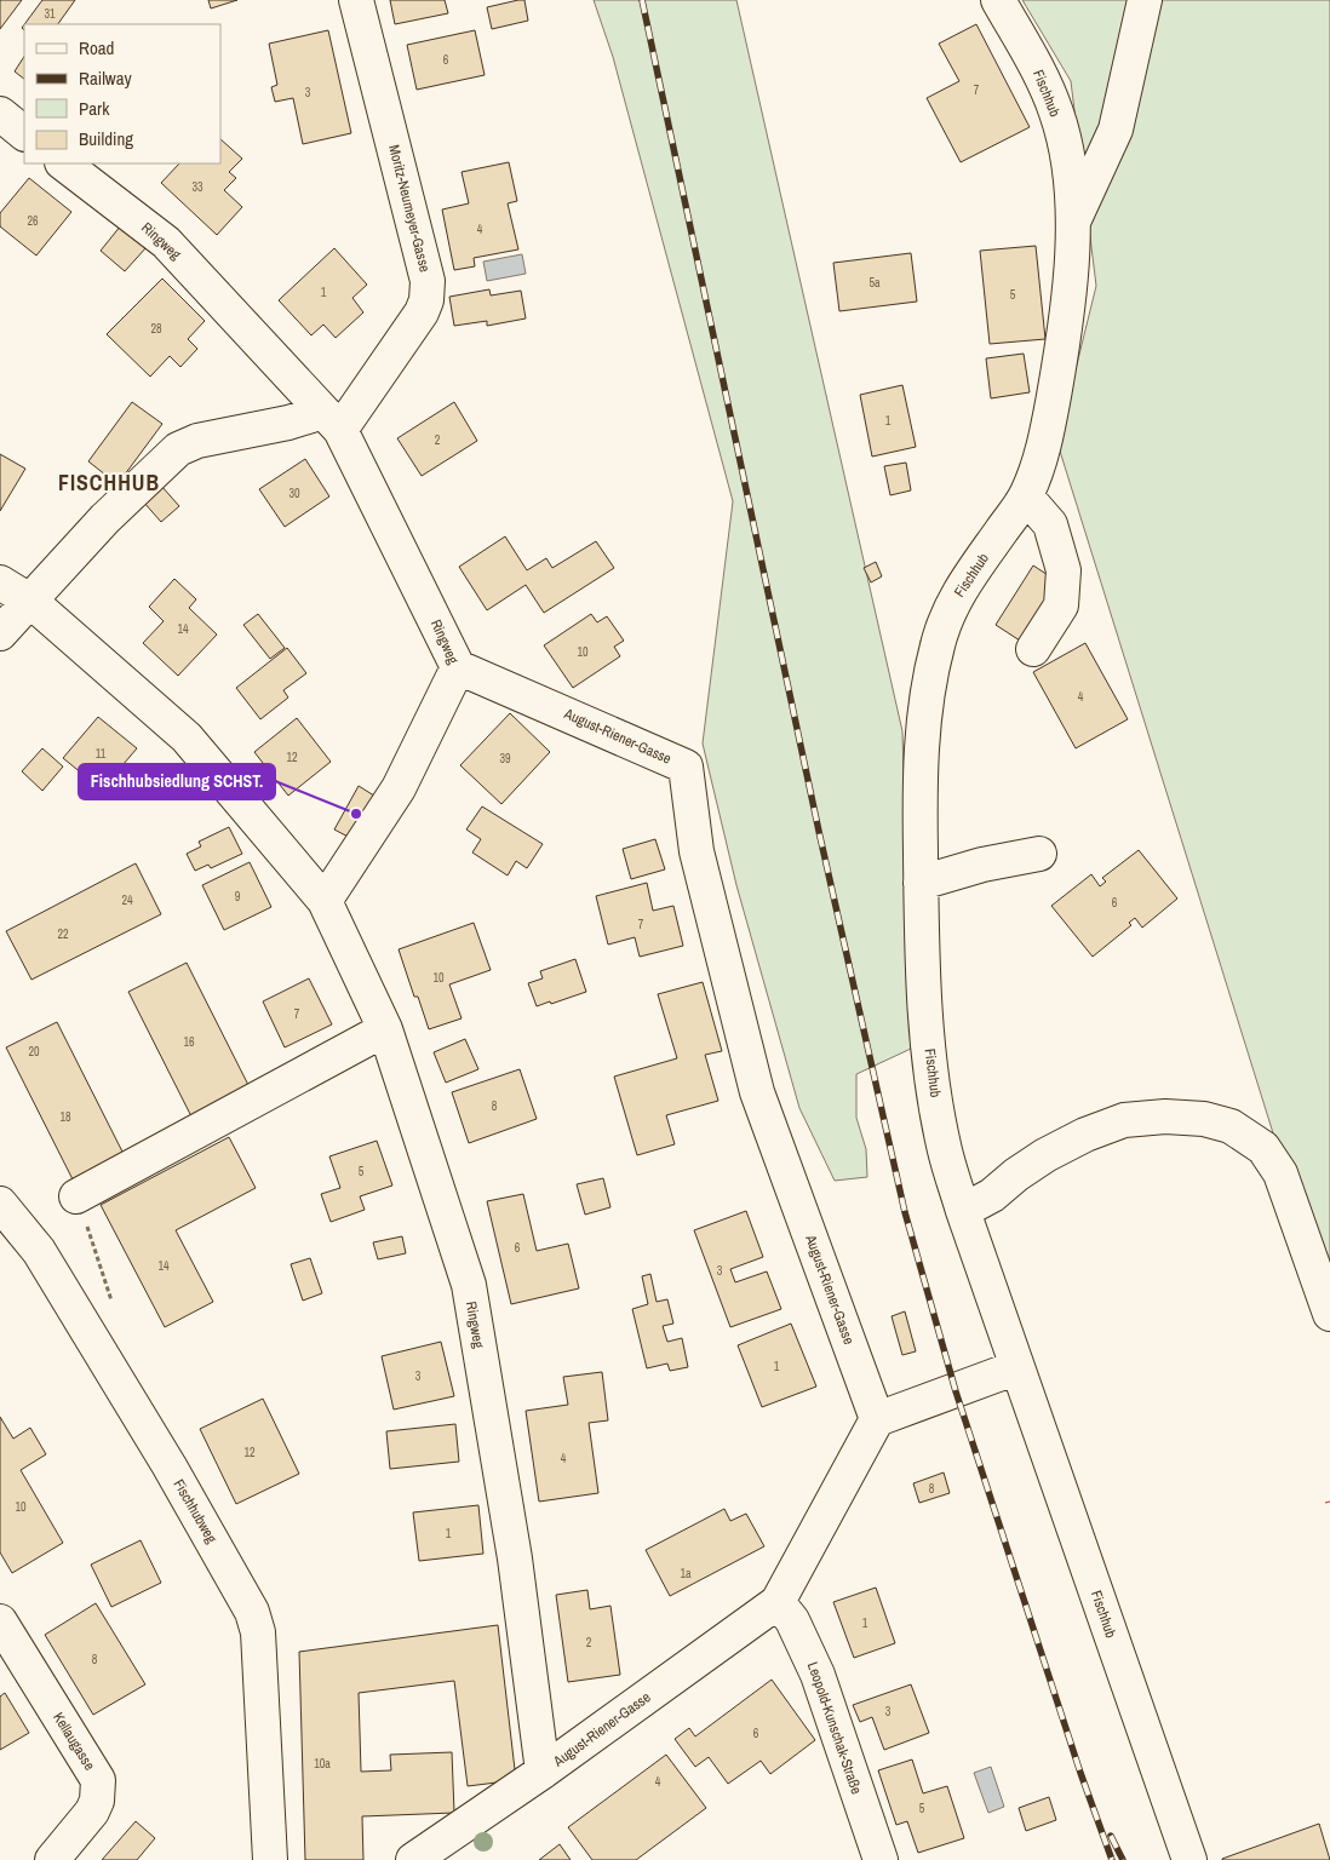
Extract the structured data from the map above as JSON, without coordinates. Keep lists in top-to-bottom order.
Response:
{
  "streets": {
    "street": [
      "Fischhub",
      "Moritz-Neumeyer-Gasse",
      "Ringweg",
      "August-Riener-Gasse",
      "Fischhubweg",
      "Leopold-Kunschak-Straße",
      "Kellaugasse"
    ]
  },
  "crossings": [
    ["Moritz-Neumeyer-Gasse", "Ringweg"],
    ["Ringweg", "August-Riener-Gasse"],
    ["August-Riener-Gasse", "Leopold-Kunschak-Straße"]
  ],
  "districts": ["FISCHHUB"],
  "places": ["Fischhubsiedlung SCHST."],
  "house_numbers": [
    "31",
    "6",
    "7",
    "3",
    "33",
    "26",
    "4",
    "5a",
    "1",
    "5",
    "28",
    "1",
    "2",
    "30",
    "14",
    "10",
    "4",
    "11",
    "12",
    "39",
    "9",
    "24",
    "6",
    "7",
    "22",
    "10",
    "7",
    "16",
    "20",
    "8",
    "18",
    "5",
    "6",
    "14",
    "3",
    "1",
    "3",
    "12",
    "4",
    "8",
    "10",
    "1",
    "1a",
    "1",
    "2",
    "8",
    "3",
    "6",
    "10a",
    "4",
    "5"
  ],
  "legend": [
    "Road",
    "Railway",
    "Park",
    "Building"
  ]
}
